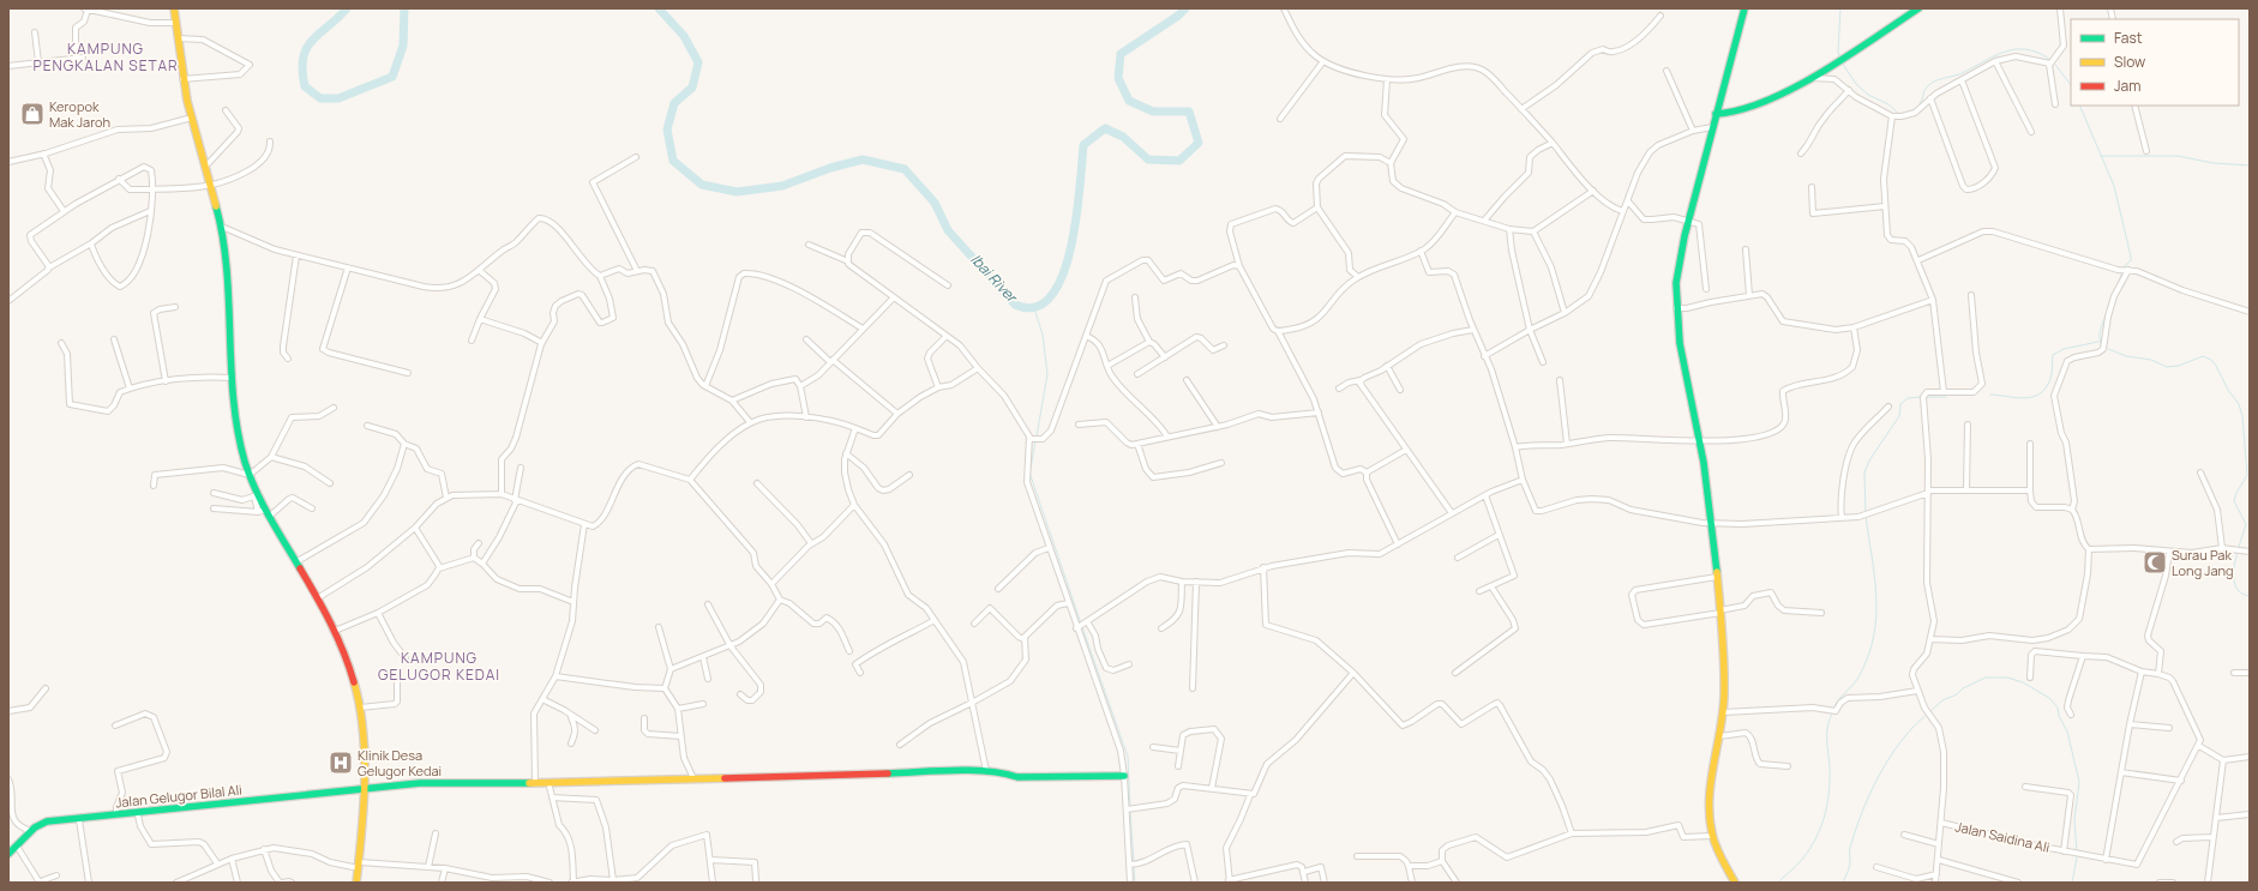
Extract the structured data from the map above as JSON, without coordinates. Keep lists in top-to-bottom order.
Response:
{
  "streets": {
    "street": ["Jalan Gelugor Bilal Ali", "Jalan Saidina Ali"]
  },
  "districts": ["KAMPUNG PENGKALAN SETAR", "KAMPUNG GELUGOR KEDAI"],
  "water": ["Ibai River"],
  "places": {
    "shop": ["Keropok Mak Jaroh"],
    "mosque": ["Surau Pak Long Jang"],
    "hospital": ["Klinik Desa Gelugor Kedai"]
  },
  "legend": ["Fast", "Slow", "Jam"]
}
